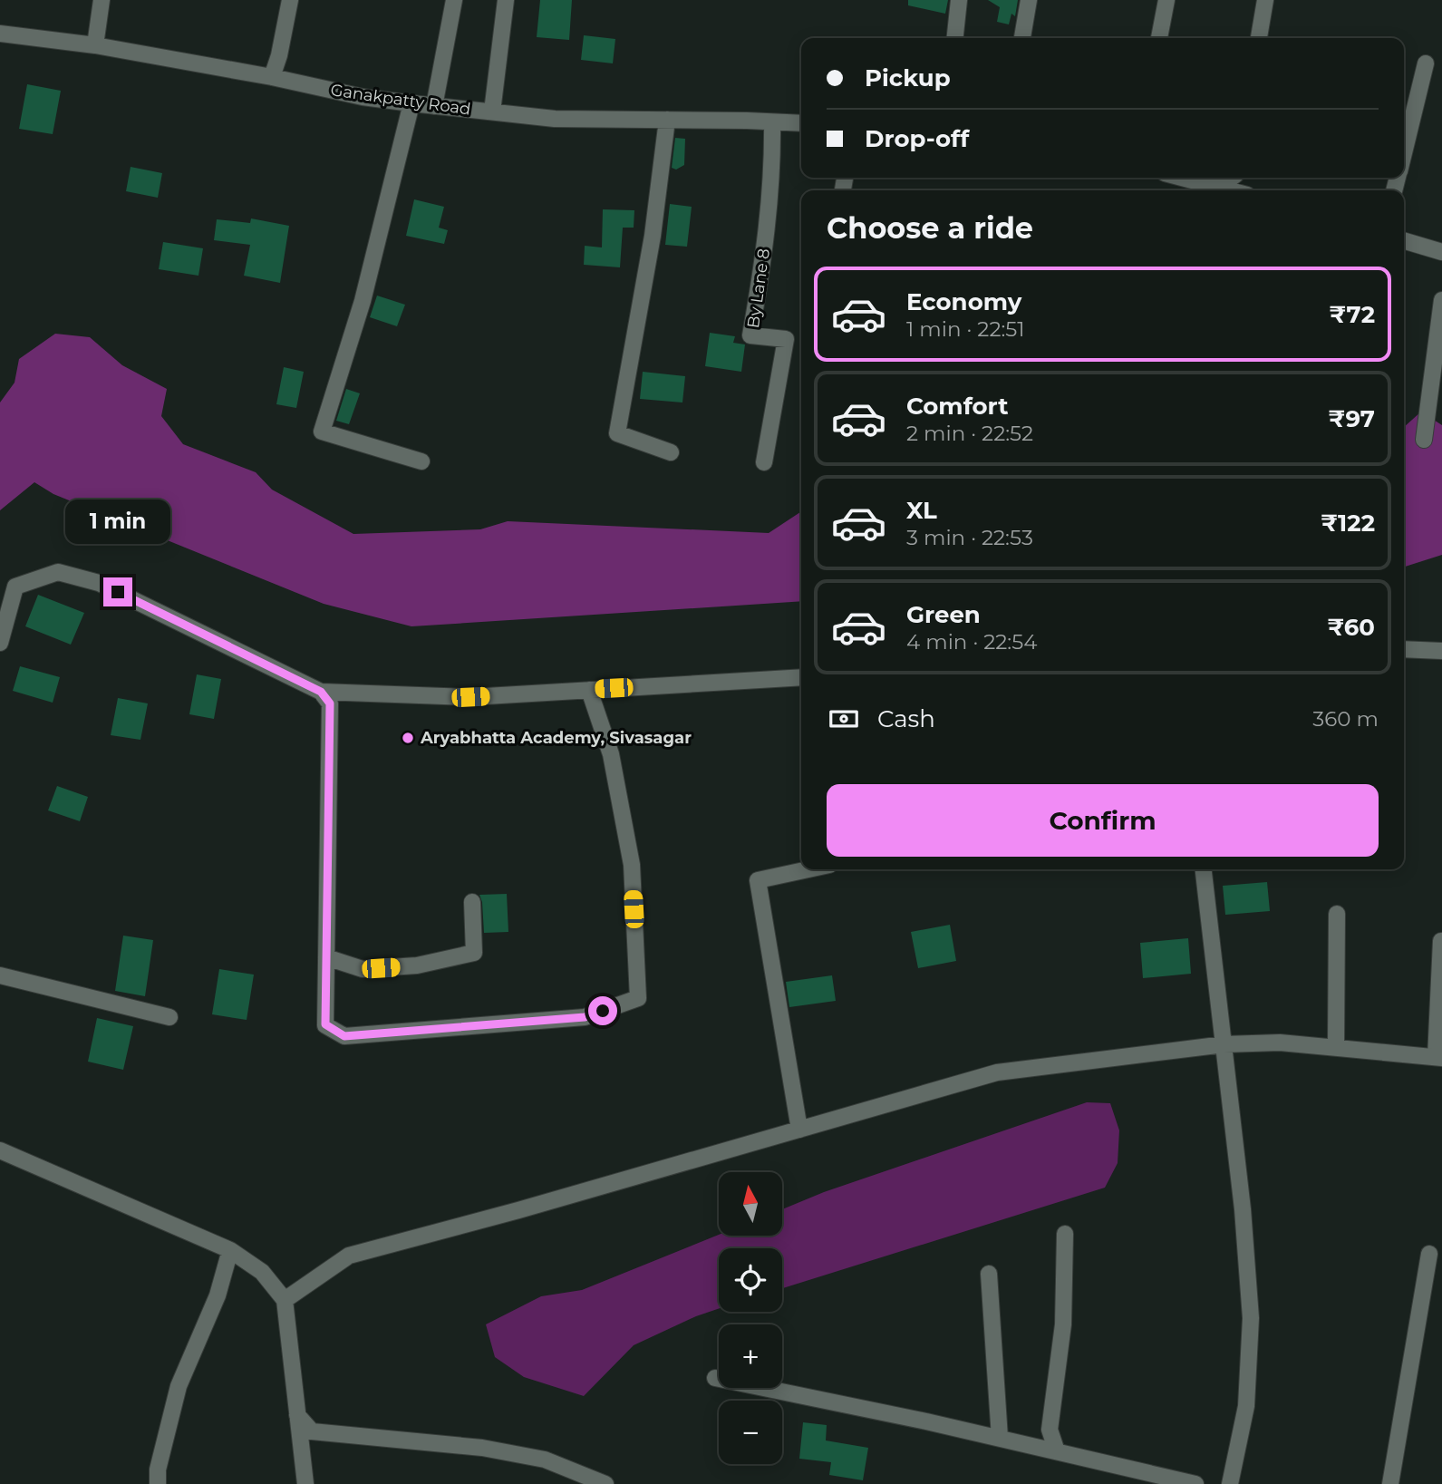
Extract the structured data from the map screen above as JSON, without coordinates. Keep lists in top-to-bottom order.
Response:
{
  "streets": {
    "street": ["Ganakpatty Road", "By Lane 8"]
  },
  "crossings": [
    ["Ganakpatty Road", "By Lane 8"]
  ],
  "places": ["Aryabhatta Academy, Sivasagar"],
  "north": "top",
  "page": {
    "banner": ["Pickup", "Drop-off"],
    "heading": "Choose a ride",
    "list": [
      {
        "name": "Economy",
        "note": "1 min · 22:51",
        "value": "₹72"
      },
      {
        "name": "Comfort",
        "note": "2 min · 22:52",
        "value": "₹97"
      },
      {
        "name": "XL",
        "note": "3 min · 22:53",
        "value": "₹122"
      },
      {
        "name": "Green",
        "note": "4 min · 22:54",
        "value": "₹60"
      }
    ],
    "bubble": "1 min",
    "pay": ["Cash", "360 m"],
    "buttons": "Confirm",
    "map_buttons": ["+", "−"]
  }
}
